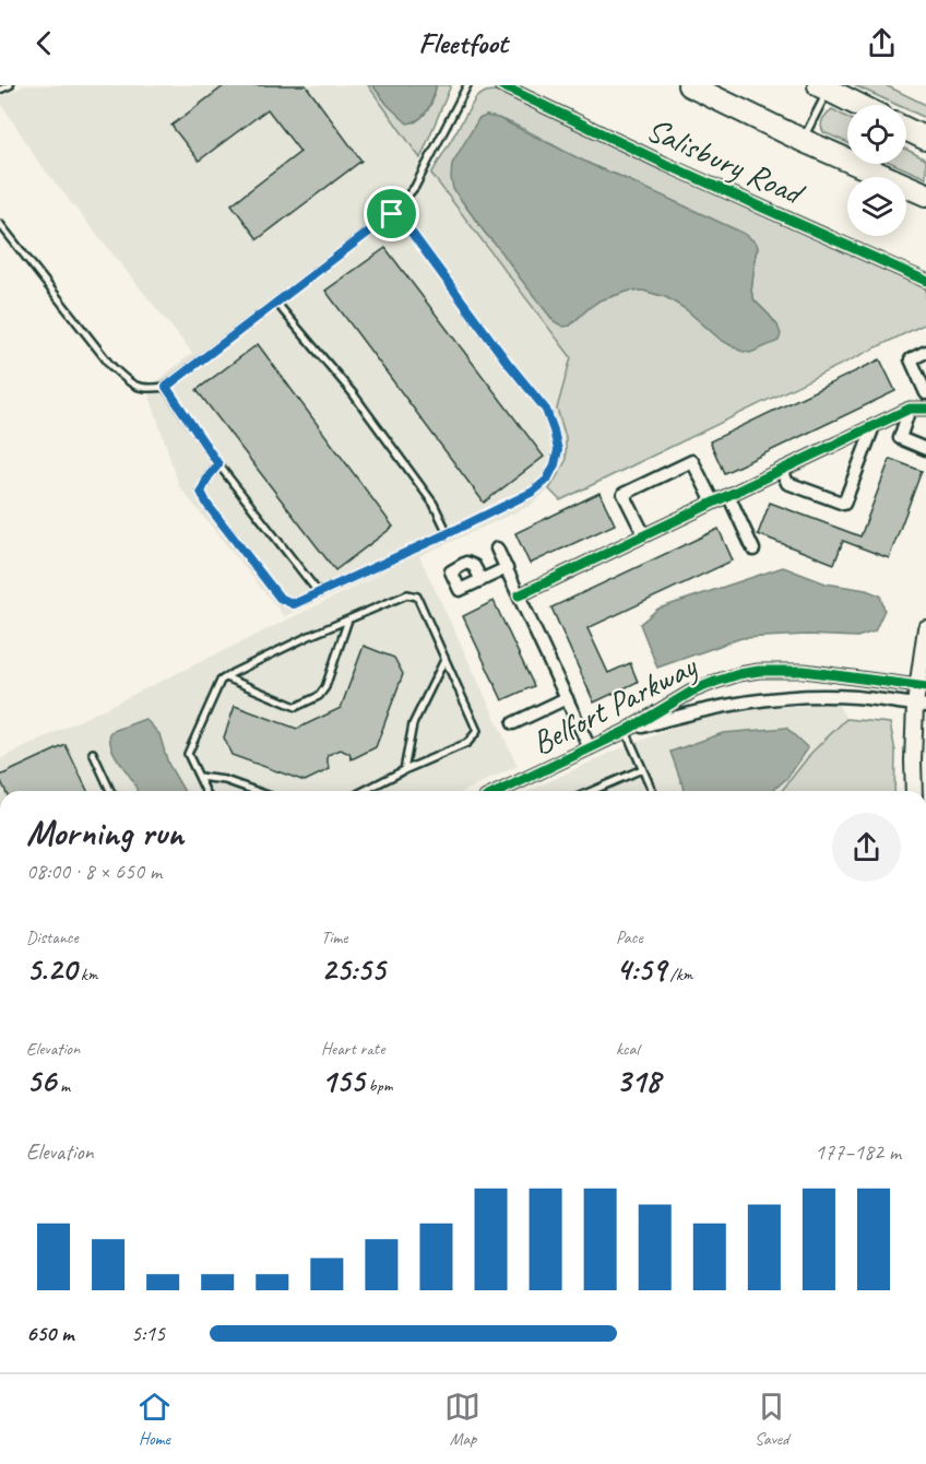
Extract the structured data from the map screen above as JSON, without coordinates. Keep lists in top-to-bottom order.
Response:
{
  "streets": {
    "street": ["Salisbury Road", "Belfort Parkway"]
  },
  "page": {
    "header": "Fleetfoot",
    "heading": ["Morning run", "08:00 · 8 × 650 m"],
    "stats": [
      ["Distance", "5.20 km"],
      ["Time", "25:55"],
      ["Pace", "4:59 /km"],
      ["Elevation", "56 m"],
      ["Heart rate", "155 bpm"],
      ["kcal", "318"]
    ],
    "chart": ["Elevation", "177–182 m"],
    "list": [
      {
        "name": "650 m",
        "note": "5:15"
      }
    ],
    "tabs": ["Home", "Map", "Saved"]
  }
}
